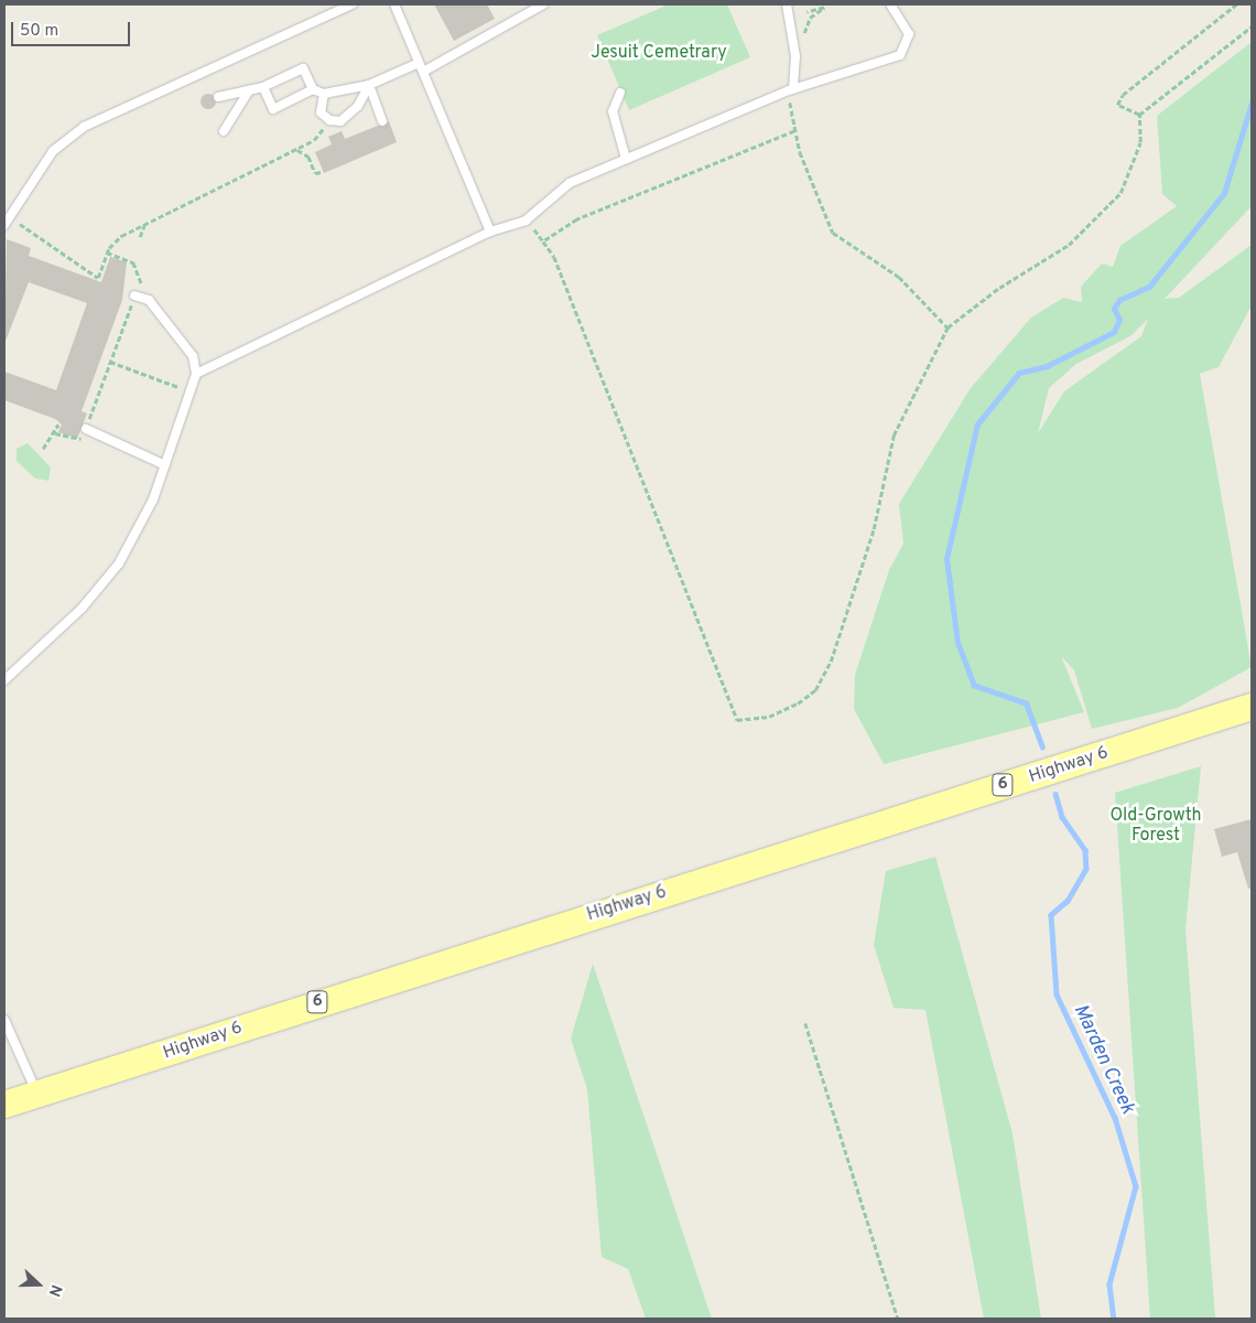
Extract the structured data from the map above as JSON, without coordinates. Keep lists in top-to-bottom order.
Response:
{
  "streets": {
    "main road": ["Highway 6", "6"]
  },
  "water": ["Marden Creek"],
  "parks": ["Jesuit Cemetrary", "Old-Growth Forest"],
  "scale_bar": "50 m",
  "north": "right"
}
